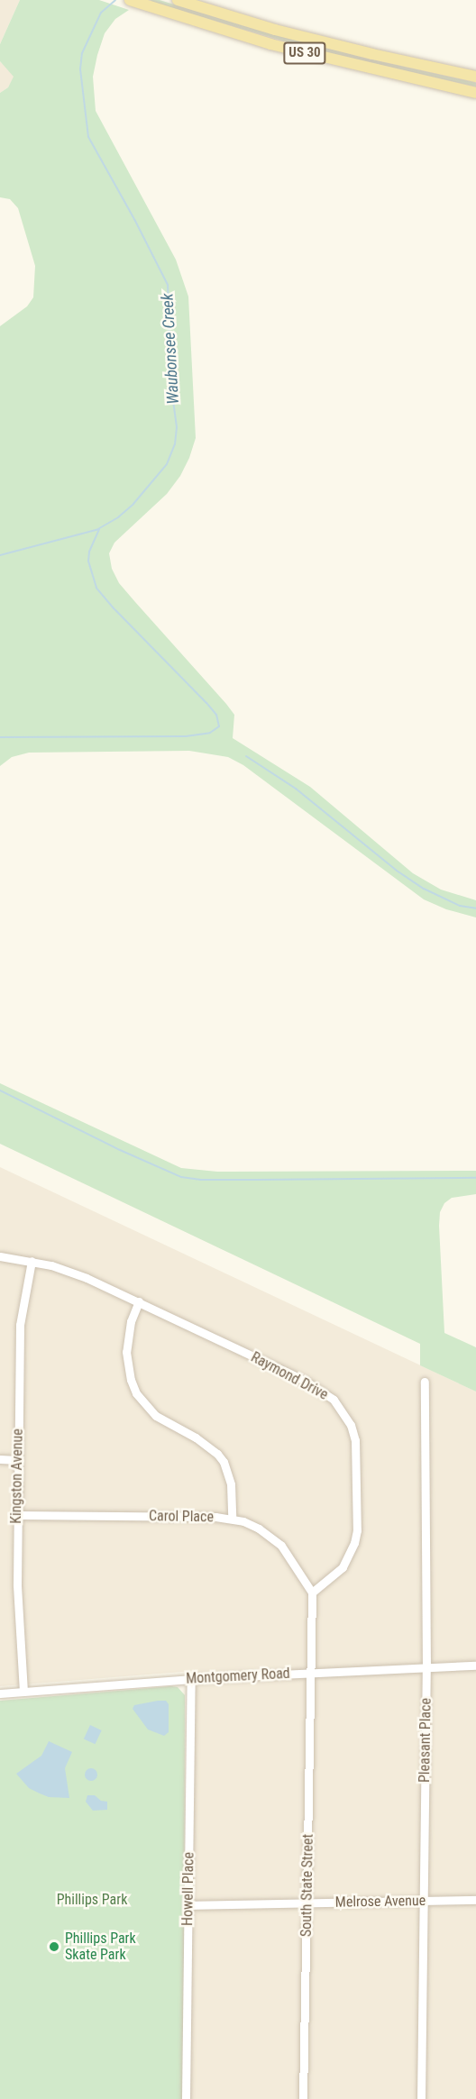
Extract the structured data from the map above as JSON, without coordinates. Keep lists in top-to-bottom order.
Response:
{
  "streets": {
    "main road": ["US 30"],
    "street": [
      "Raymond Drive",
      "Kingston Avenue",
      "Carol Place",
      "Montgomery Road",
      "Pleasant Place",
      "South State Street",
      "Howell Place",
      "Melrose Avenue"
    ]
  },
  "crossings": [
    ["Raymond Drive", "Kingston Avenue"],
    ["Raymond Drive", "Carol Place"],
    ["Kingston Avenue", "Carol Place"],
    ["Kingston Avenue", "Montgomery Road"],
    ["Montgomery Road", "Pleasant Place"],
    ["Montgomery Road", "South State Street"],
    ["Montgomery Road", "Howell Place"],
    ["Pleasant Place", "Melrose Avenue"],
    ["South State Street", "Melrose Avenue"],
    ["Howell Place", "Melrose Avenue"]
  ],
  "water": ["Waubonsee Creek"],
  "parks": ["Phillips Park"],
  "places": ["Phillips Park Skate Park"]
}
